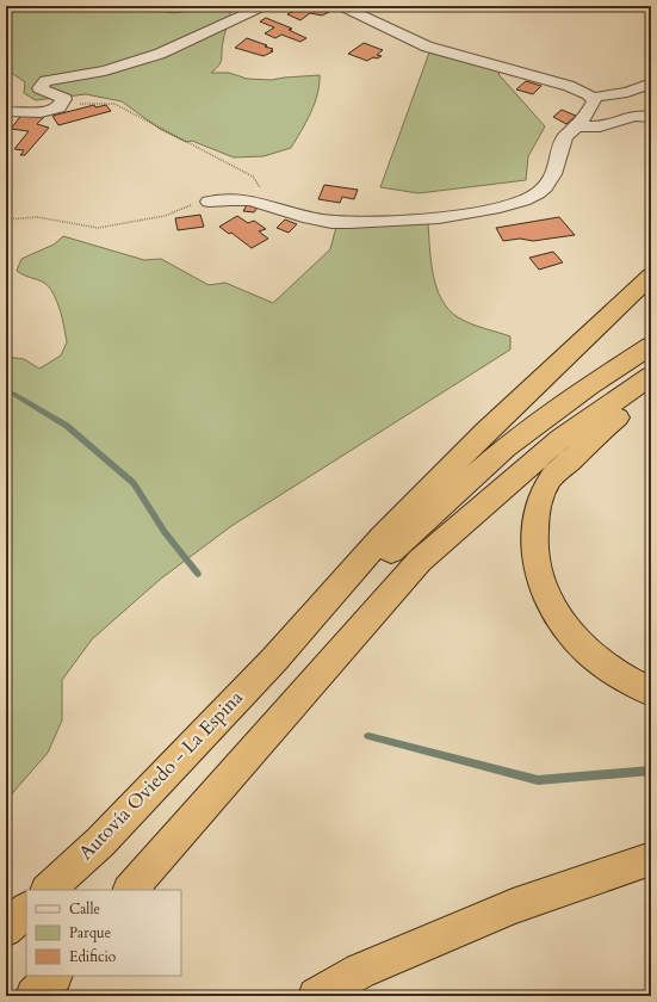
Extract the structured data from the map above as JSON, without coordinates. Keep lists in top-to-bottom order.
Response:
{
  "streets": {
    "highway": ["Autovía Oviedo - La Espina"]
  },
  "legend": ["Calle", "Parque", "Edificio"]
}
